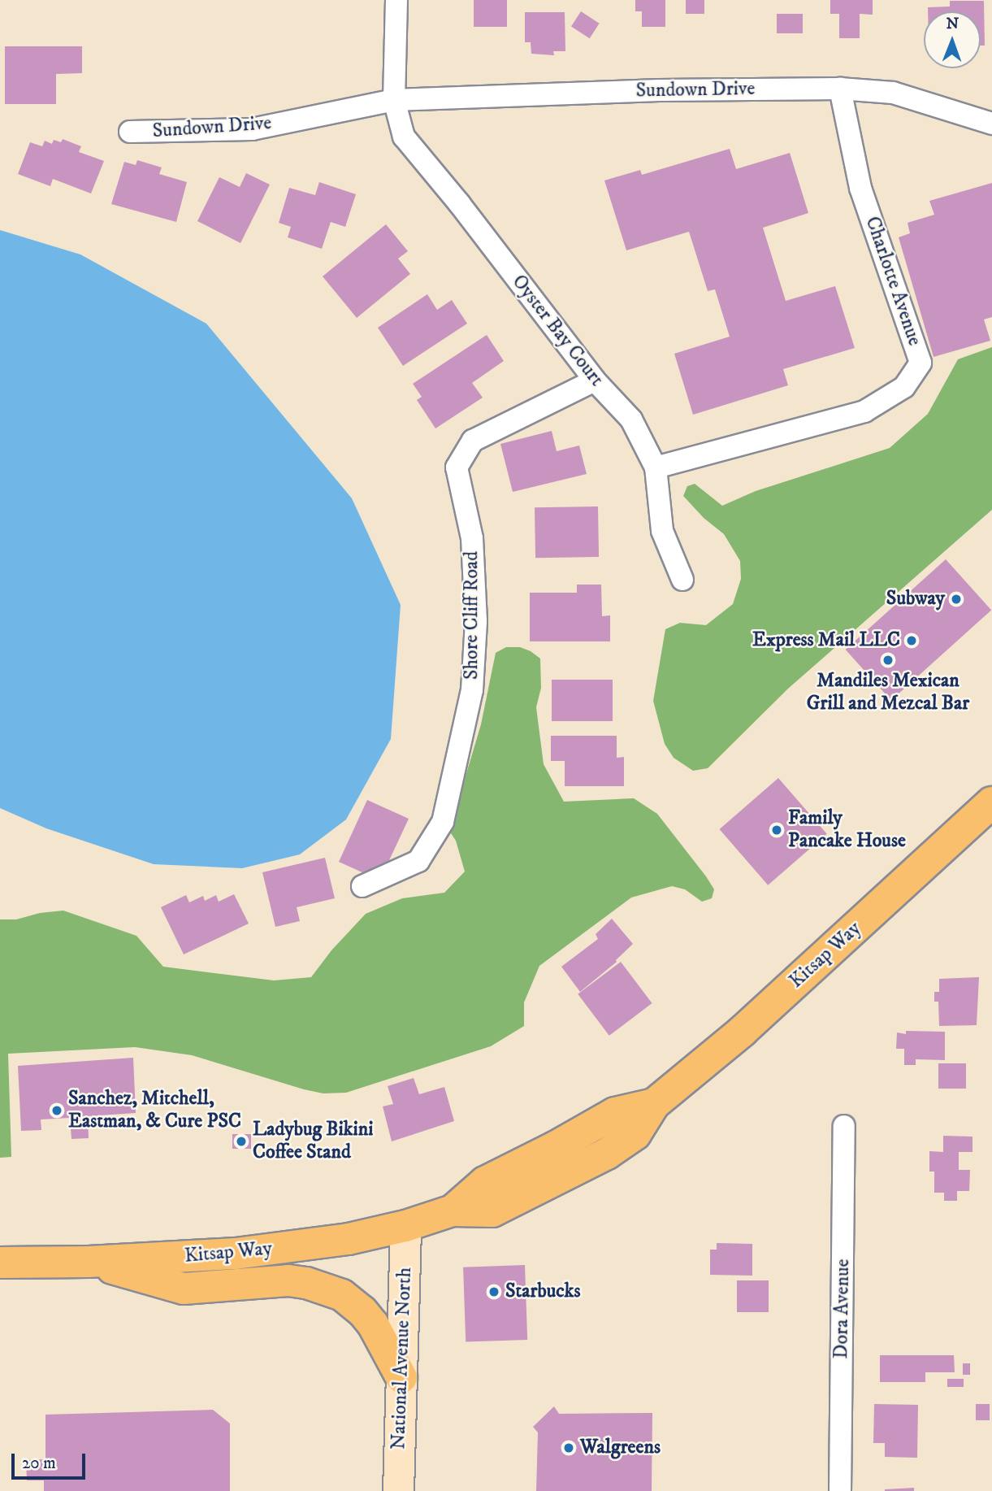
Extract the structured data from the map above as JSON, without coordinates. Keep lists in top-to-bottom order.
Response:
{
  "streets": {
    "main road": ["Kitsap Way", "National Avenue North"],
    "street": [
      "Sundown Drive",
      "Charlotte Avenue",
      "Oyster Bay Court",
      "Shore Cliff Road",
      "Dora Avenue"
    ]
  },
  "crossings": [
    ["Sundown Drive", "Charlotte Avenue"],
    ["Sundown Drive", "Oyster Bay Court"],
    ["Charlotte Avenue", "Oyster Bay Court"],
    ["Oyster Bay Court", "Shore Cliff Road"],
    ["Kitsap Way", "National Avenue North"]
  ],
  "places": [
    "Subway",
    "Express Mail LLC",
    "Mandiles Mexican Grill and Mezcal Bar",
    "Family Pancake House",
    "Sanchez, Mitchell, Eastman, & Cure PSC",
    "Ladybug Bikini Coffee Stand",
    "Starbucks",
    "Walgreens"
  ],
  "scale_bar": "20 m",
  "north": "top"
}
